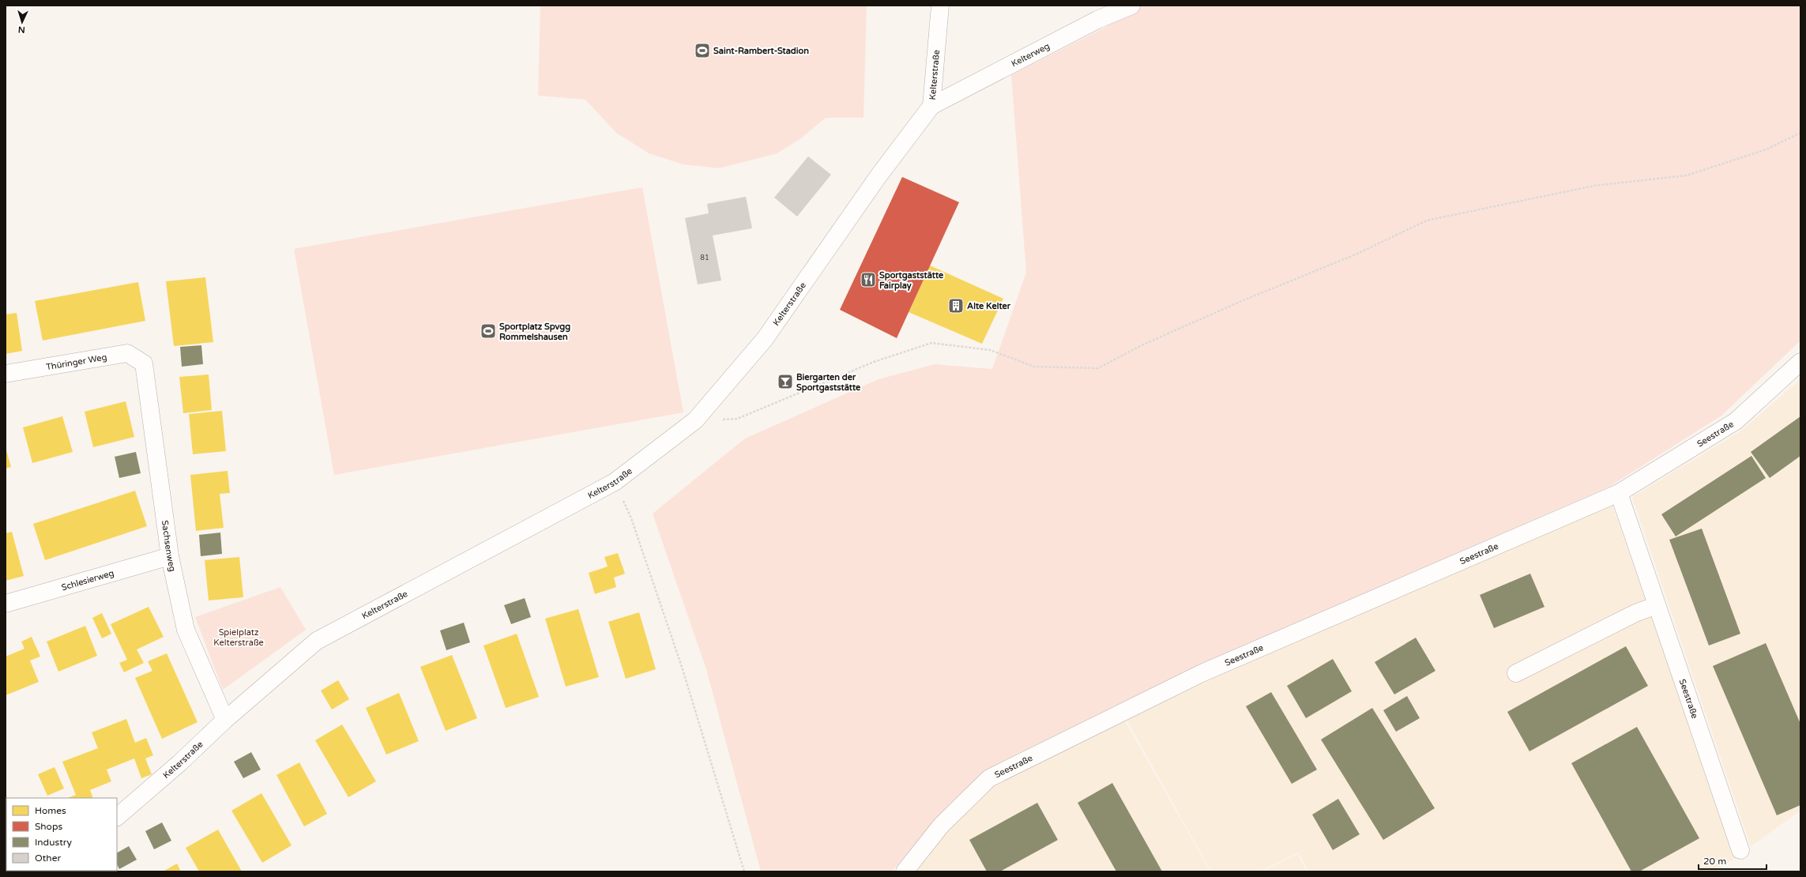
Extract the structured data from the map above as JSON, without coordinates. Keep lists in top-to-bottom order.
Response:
{
  "streets": {
    "street": [
      "Kelterweg",
      "Kelterstraße",
      "Thüringer Weg",
      "Seestraße",
      "Sachsenweg",
      "Schlesierweg"
    ]
  },
  "crossings": [
    ["Kelterweg", "Kelterstraße"],
    ["Kelterstraße", "Sachsenweg"],
    ["Thüringer Weg", "Sachsenweg"],
    ["Sachsenweg", "Schlesierweg"]
  ],
  "parks": ["Spielplatz Kelterstraße"],
  "places": {
    "sports": ["Saint-Rambert-Stadion", "Sportplatz Spvgg Rommelshausen"],
    "restaurant": ["Sportgaststätte Fairplay"],
    "building": ["Alte Kelter"],
    "bar": ["Biergarten der Sportgaststätte"]
  },
  "house_numbers": ["81"],
  "legend": [
    "Homes",
    "Shops",
    "Industry",
    "Other"
  ],
  "scale_bar": "20 m",
  "north": "bottom"
}
